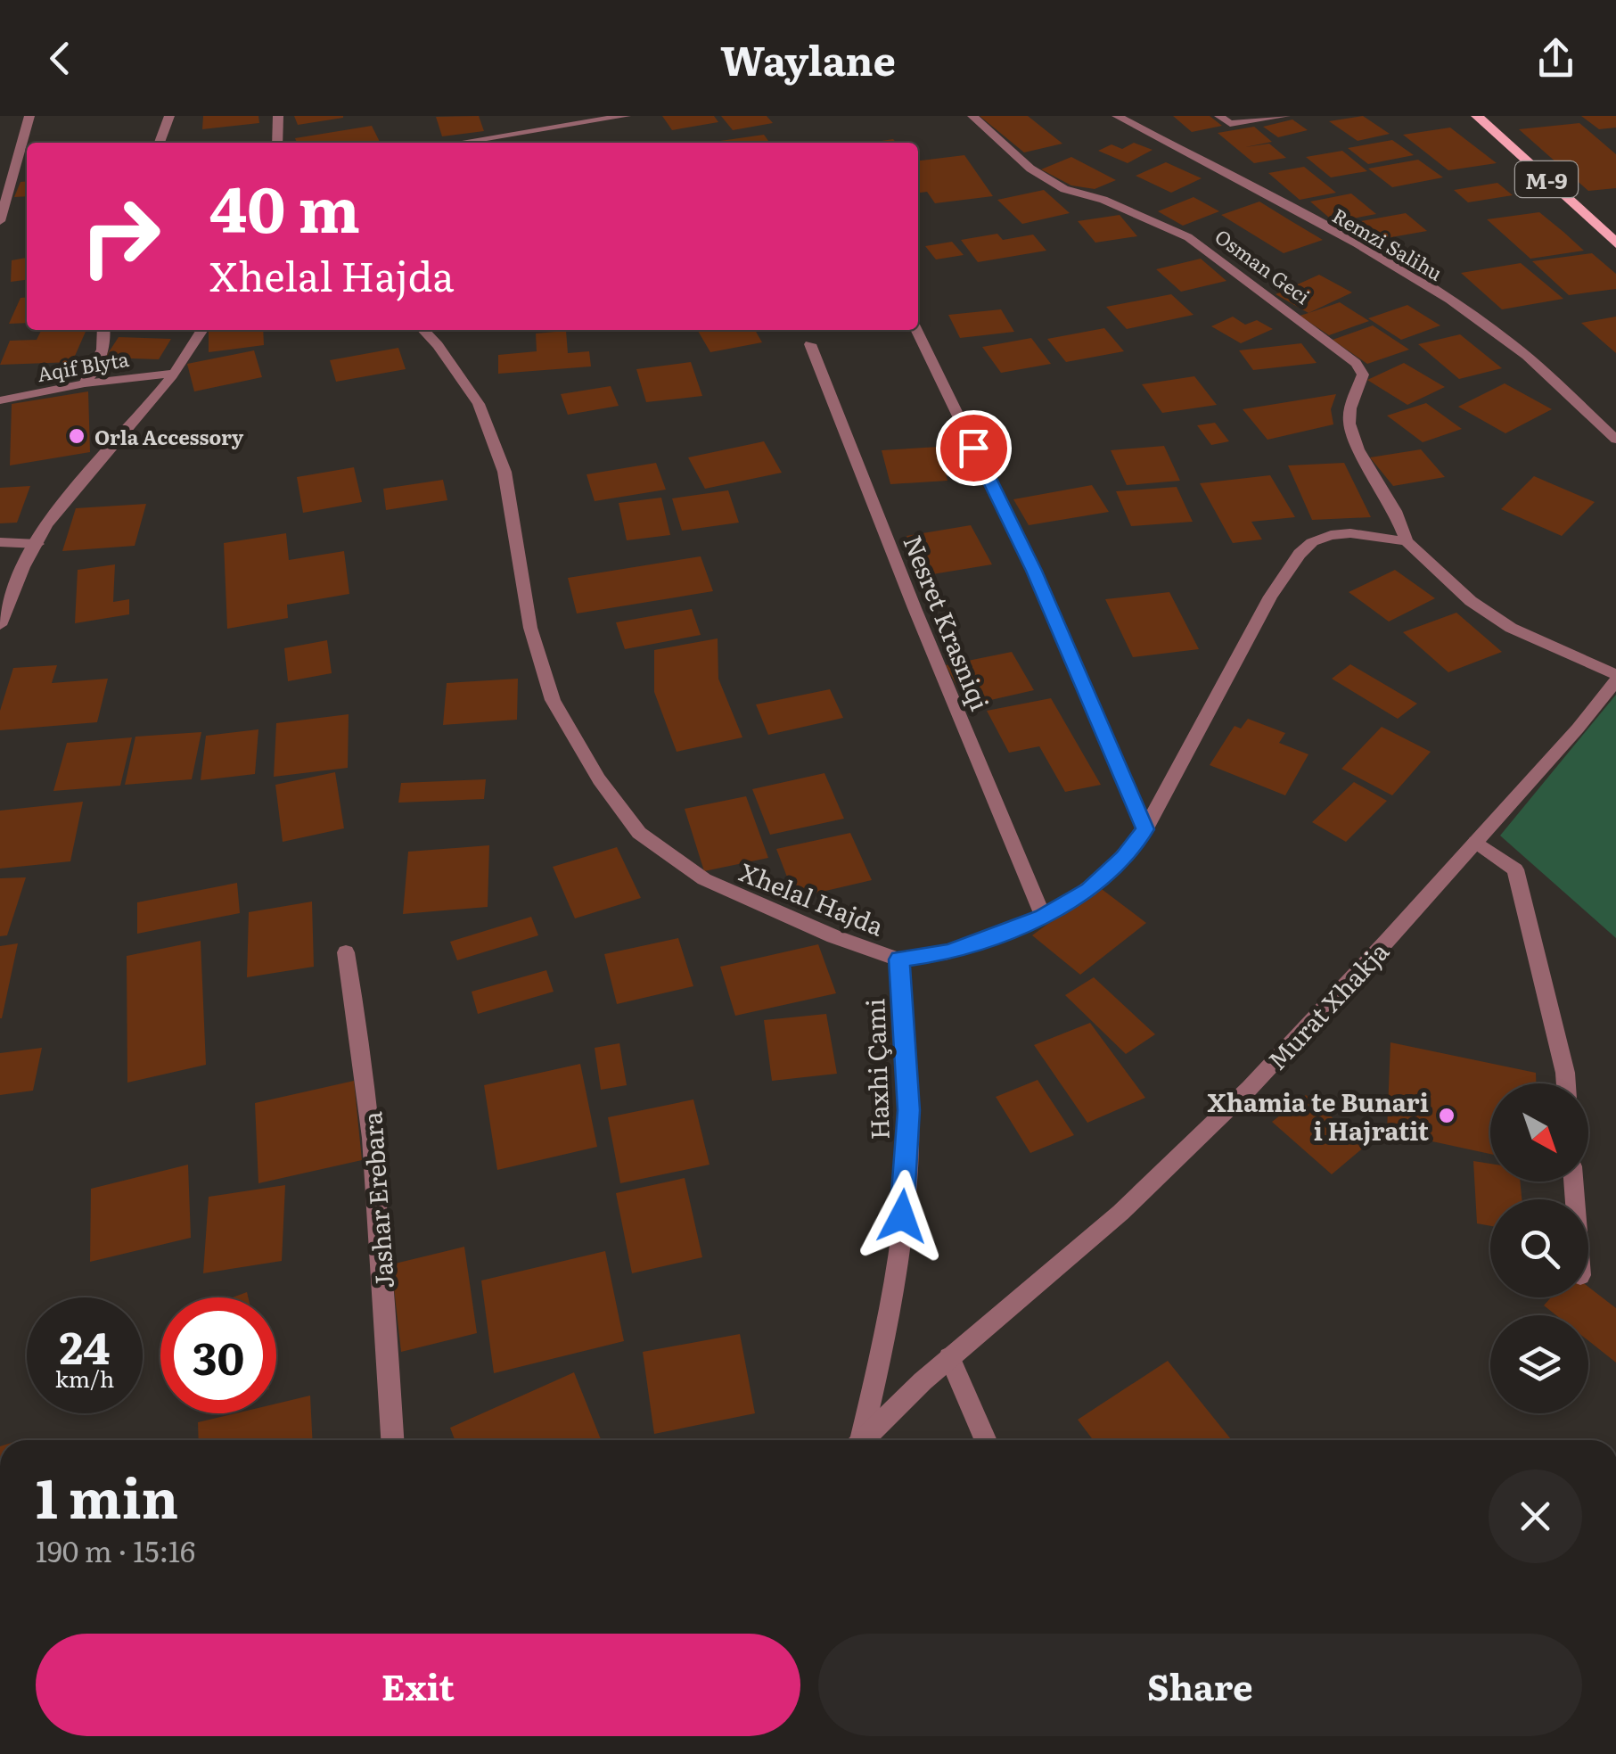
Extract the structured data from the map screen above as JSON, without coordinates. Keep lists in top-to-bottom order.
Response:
{
  "streets": {
    "main road": ["M-9"],
    "street": [
      "Remzi Salihu",
      "Osman Geci",
      "Aqif Blyta",
      "Nesret Krasniqi",
      "Xhelal Hajda",
      "Murat Xhakja",
      "Haxhi Çami",
      "Jashar Erebara"
    ]
  },
  "crossings": [
    ["Osman Geci", "Xhelal Hajda"],
    ["Nesret Krasniqi", "Xhelal Hajda"],
    ["Xhelal Hajda", "Haxhi Çami"]
  ],
  "places": ["Orla Accessory", "Xhamia te Bunari i Hajratit"],
  "north": "bottom right",
  "page": {
    "header": "Waylane",
    "turn": ["40 m", "Xhelal Hajda"],
    "speed": "24 km/h",
    "limit": "30",
    "heading": ["1 min", "190 m · 15:16"],
    "buttons": ["Exit", "Share"]
  }
}
